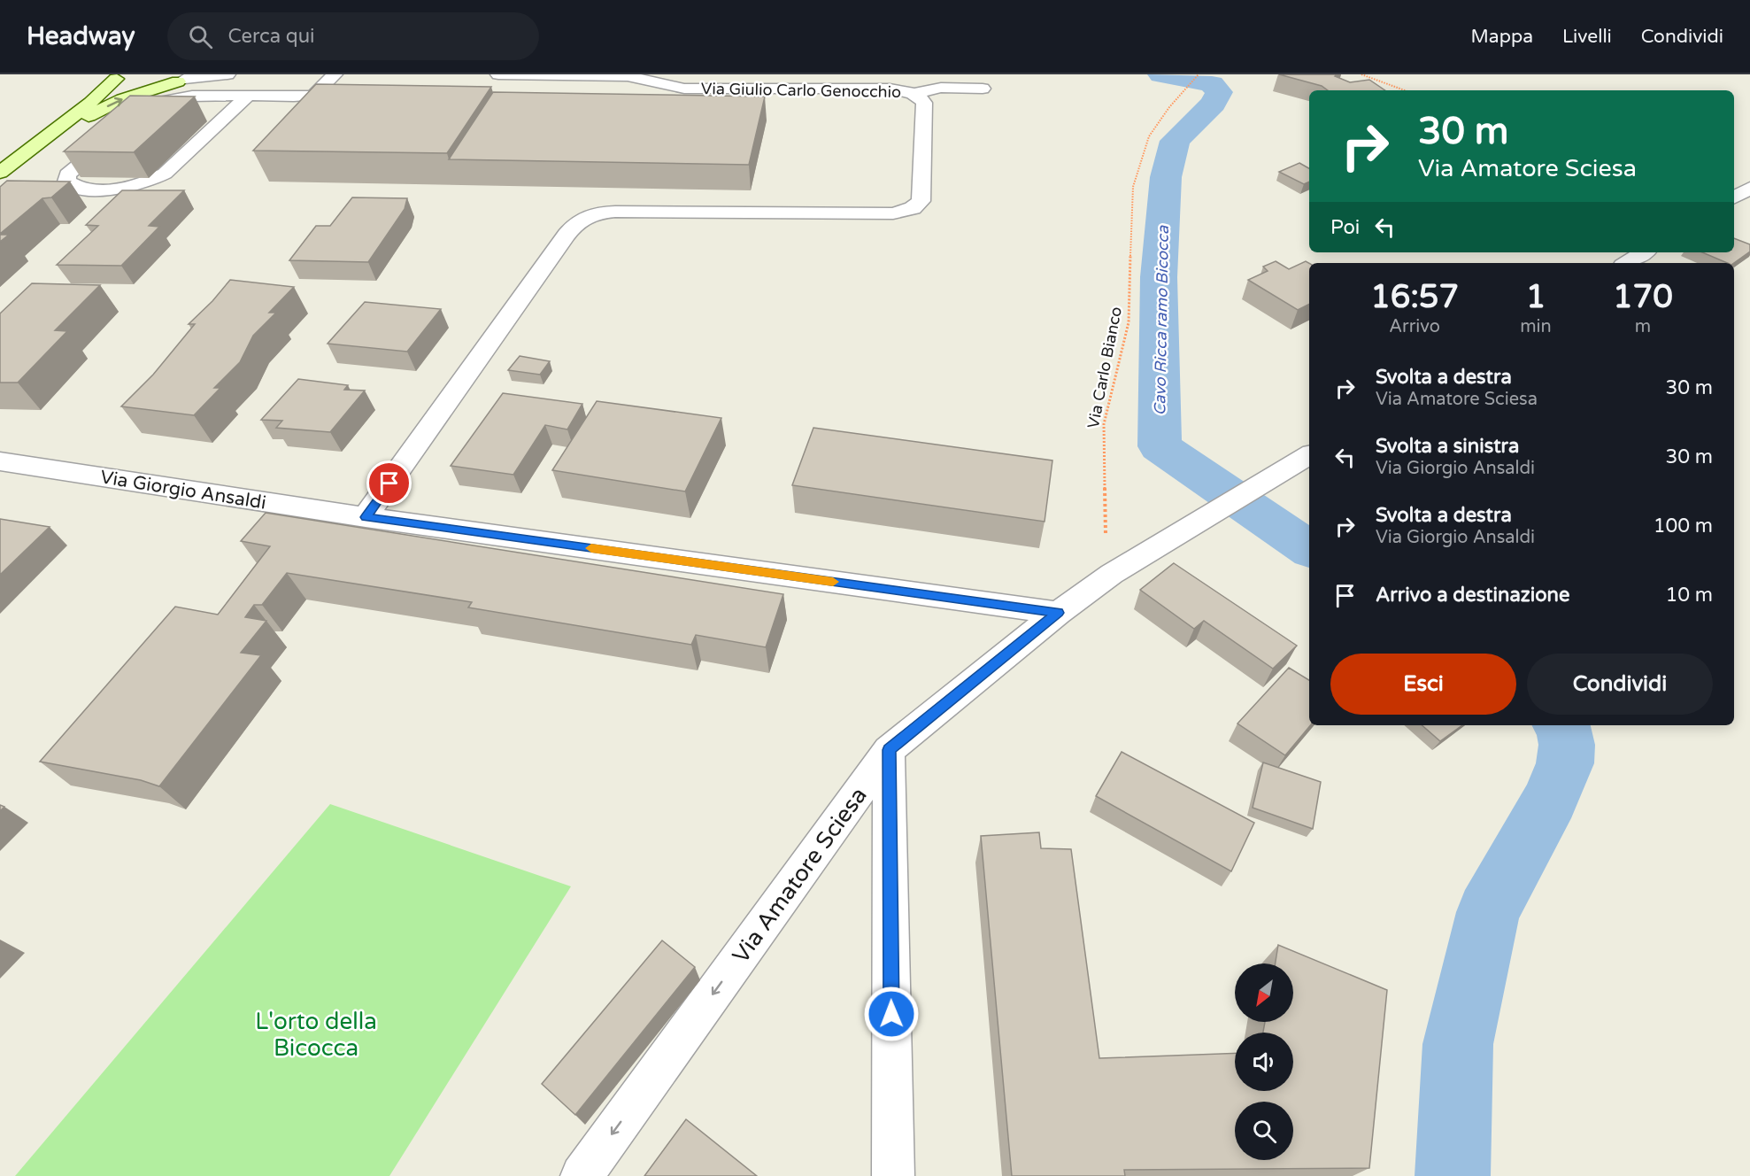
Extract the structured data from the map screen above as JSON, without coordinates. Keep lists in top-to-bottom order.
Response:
{
  "streets": {
    "street": ["Via Giulio Carlo Genocchio", "Via Giorgio Ansaldi", "Via Amatore Sciesa"],
    "path": ["Via Carlo Bianco"]
  },
  "crossings": [
    ["Via Giulio Carlo Genocchio", "Via Giorgio Ansaldi"],
    ["Via Carlo Bianco", "Via Amatore Sciesa"],
    ["Via Giorgio Ansaldi", "Via Amatore Sciesa"]
  ],
  "one_way": ["Via Amatore Sciesa"],
  "water": ["Cavo Ricca ramo Bicocca"],
  "parks": ["L'orto della Bicocca"],
  "north": "bottom left",
  "page": {
    "header": "Headway",
    "search": "Cerca qui",
    "nav": ["Mappa", "Livelli", "Condividi"],
    "turn": ["30 m", "Via Amatore Sciesa"],
    "then": "Poi",
    "eta": [
      "16:57",
      "Arrivo",
      "1",
      "min",
      "170",
      "m"
    ],
    "list": [
      {
        "name": "Svolta a destra",
        "note": "Via Amatore Sciesa",
        "value": "30 m"
      },
      {
        "name": "Svolta a sinistra",
        "note": "Via Giorgio Ansaldi",
        "value": "30 m"
      },
      {
        "name": "Svolta a destra",
        "note": "Via Giorgio Ansaldi",
        "value": "100 m"
      },
      {
        "name": "Arrivo a destinazione",
        "value": "10 m"
      }
    ],
    "buttons": ["Esci", "Condividi"]
  }
}
